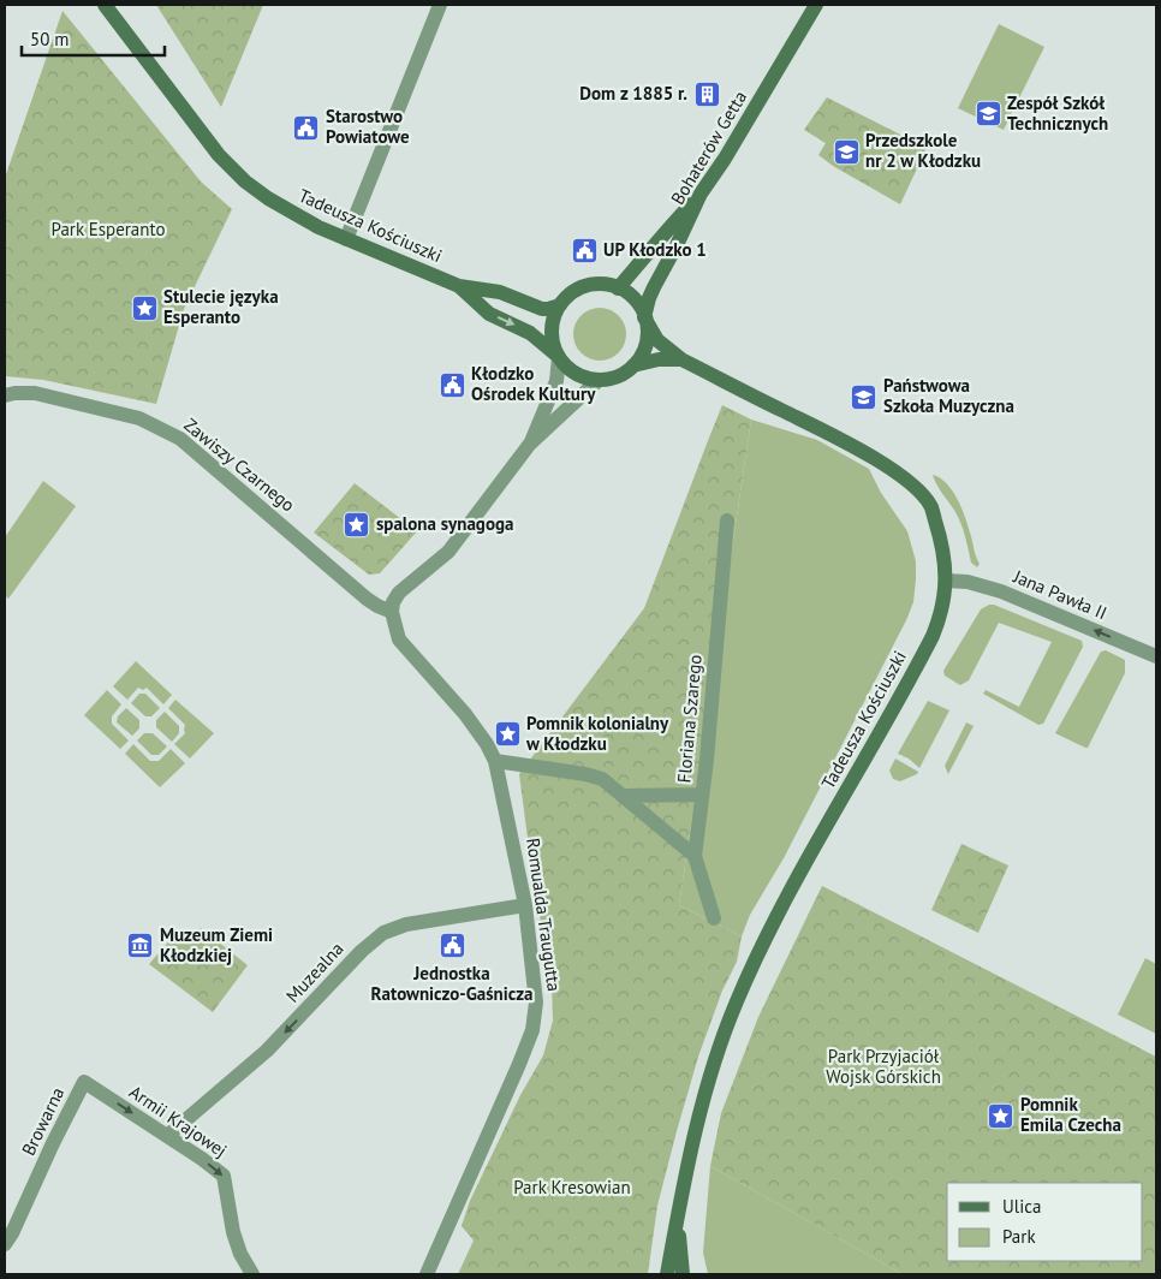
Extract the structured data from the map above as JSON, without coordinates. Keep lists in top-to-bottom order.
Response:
{
  "streets": {
    "street": [
      "Bohaterów Getta",
      "Tadeusza Kościuszki",
      "Zawiszy Czarnego",
      "Jana Pawła II",
      "Floriana Szarego",
      "Romualda Traugutta",
      "Muzealna",
      "Browarna",
      "Armii Krajowej"
    ]
  },
  "crossings": [
    ["Bohaterów Getta", "Tadeusza Kościuszki"],
    ["Tadeusza Kościuszki", "Jana Pawła II"],
    ["Zawiszy Czarnego", "Romualda Traugutta"],
    ["Romualda Traugutta", "Muzealna"],
    ["Muzealna", "Armii Krajowej"],
    ["Browarna", "Armii Krajowej"]
  ],
  "one_way": ["Jana Pawła II", "Muzealna", "Armii Krajowej"],
  "parks": ["Park Esperanto", "Park Przyjaciół Wojsk Górskich", "Park Kresowian"],
  "places": {
    "building": ["Dom z 1885 r."],
    "school or university": ["Zespół Szkół Technicznych", "Przedszkole nr 2 w Kłodzku", "Państwowa Szkoła Muzyczna"],
    "public building": [
      "Starostwo Powiatowe",
      "UP Kłodzko 1",
      "Kłodzko Ośrodek Kultury",
      "Jednostka Ratowniczo-Gaśnicza"
    ],
    "place": [
      "Stulecie języka Esperanto",
      "spalona synagoga",
      "Pomnik kolonialny w Kłodzku",
      "Pomnik Emila Czecha"
    ],
    "museum": ["Muzeum Ziemi Kłodzkiej"]
  },
  "legend": ["Ulica", "Park"],
  "scale_bar": "50 m"
}
